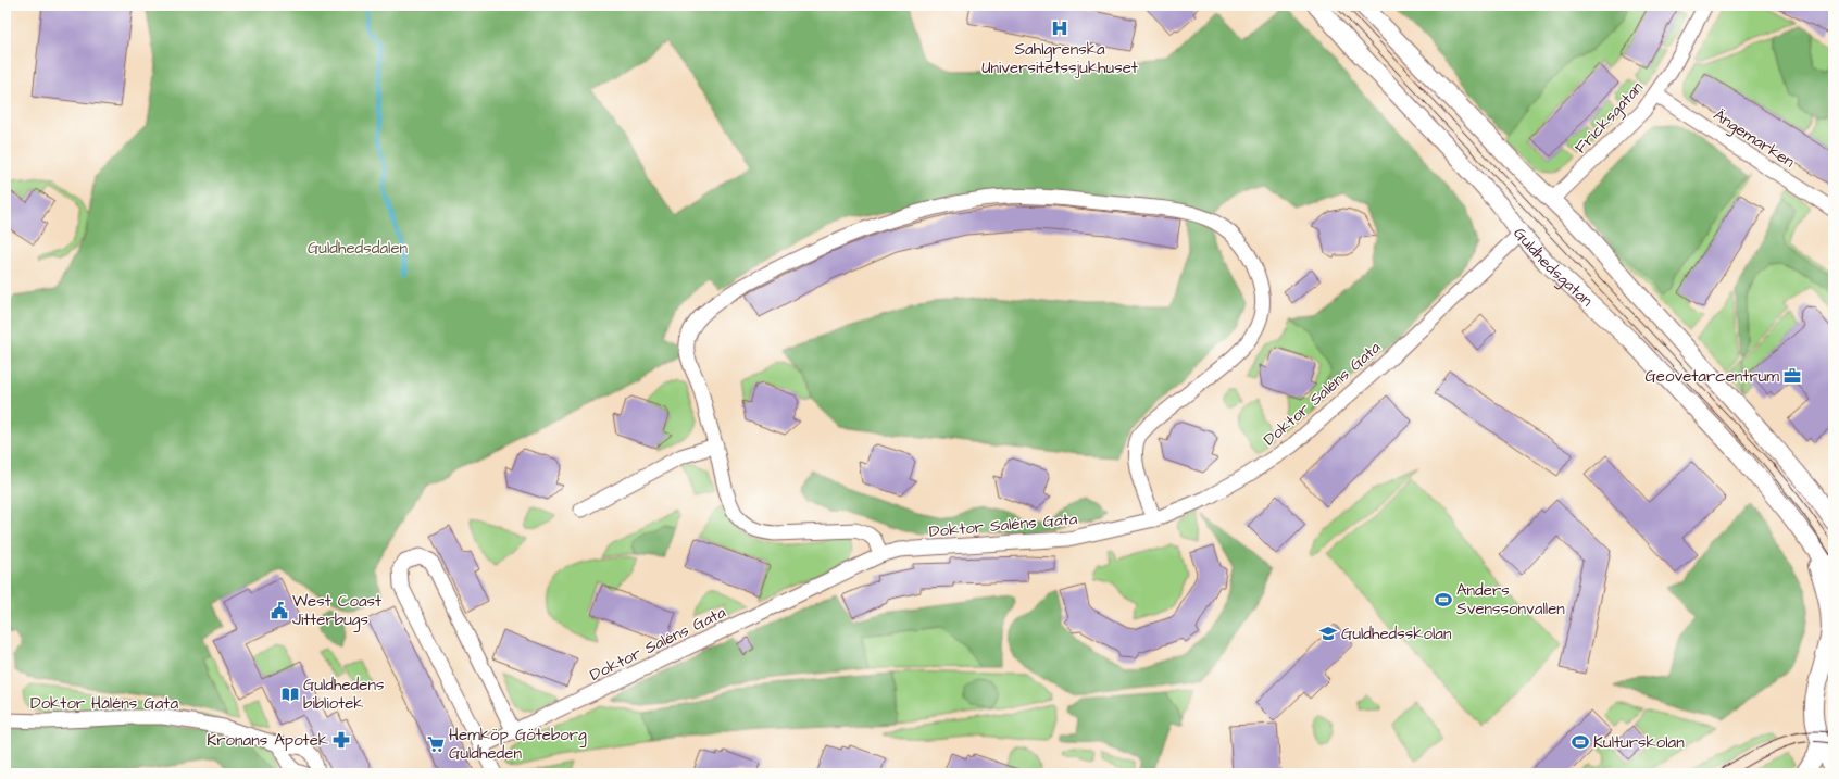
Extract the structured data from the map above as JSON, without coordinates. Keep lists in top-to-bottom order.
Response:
{
  "streets": {
    "street": [
      "Fricksgatan",
      "Ängemarken",
      "Guldhedsgatan",
      "Doktor Saléns Gata",
      "Doktor Håléns Gata"
    ]
  },
  "crossings": [
    ["Fricksgatan", "Ängemarken"],
    ["Guldhedsgatan", "Doktor Saléns Gata"]
  ],
  "parks": ["Guldhedsdalen"],
  "places": {
    "hospital": ["Sahlgrenska Universitetssjukhuset"],
    "office": ["Geovetarcentrum"],
    "sports": ["Anders Svenssonvallen", "Kulturskolan"],
    "public building": ["West Coast Jitterbugs"],
    "school or university": ["Guldhedsskolan"],
    "library": ["Guldhedens bibliotek"],
    "pharmacy": ["Kronans Apotek"],
    "supermarket": ["Hemköp Göteborg Guldheden"]
  }
}
